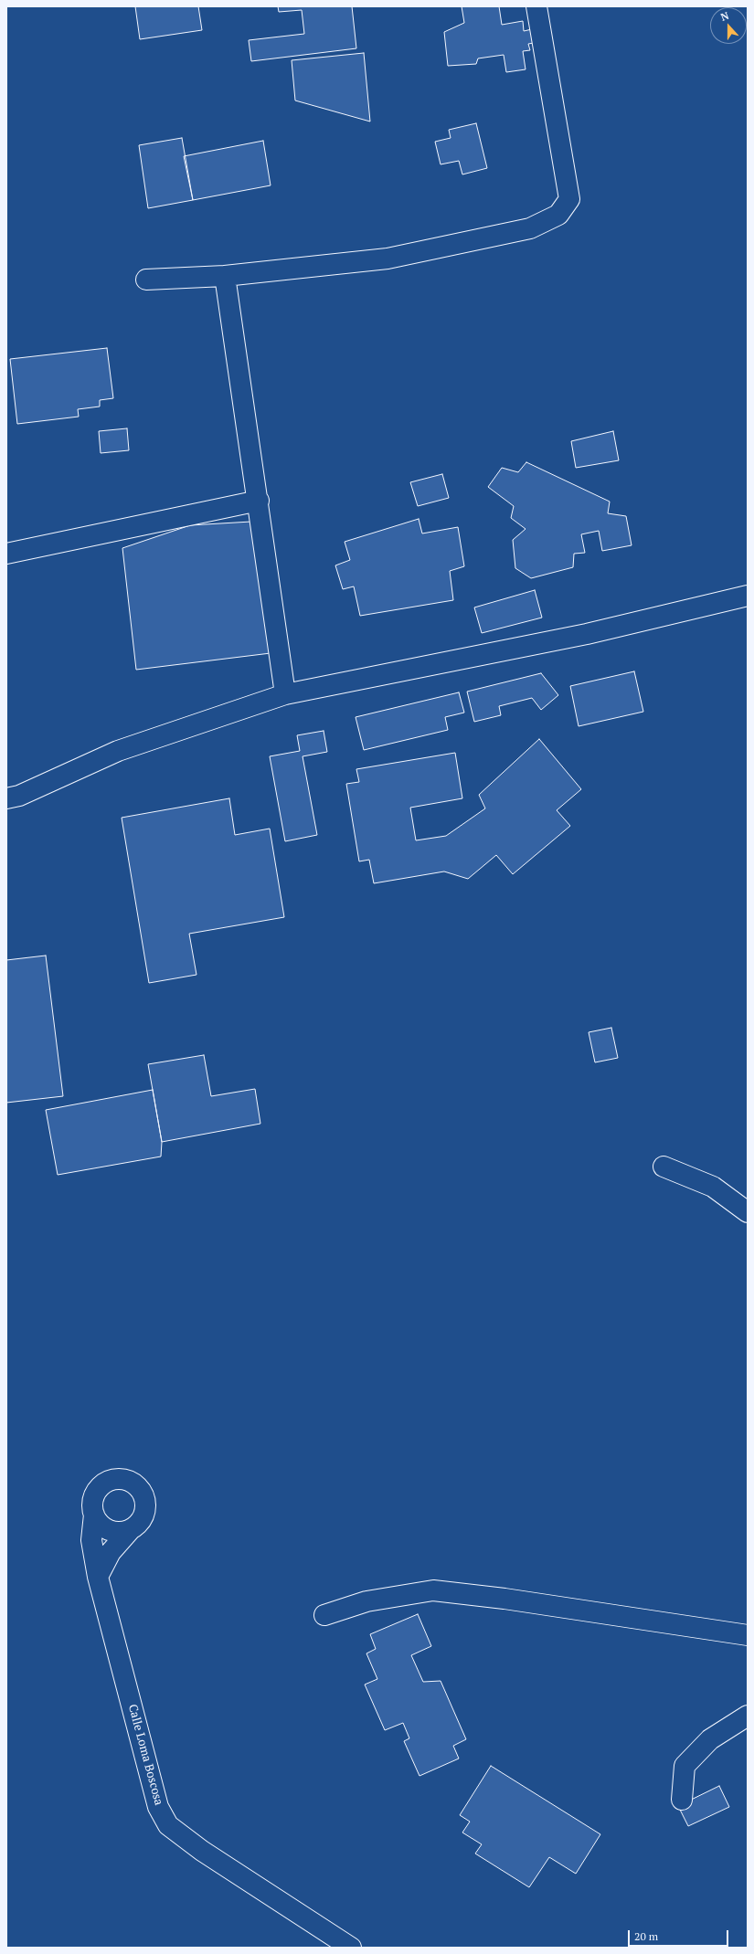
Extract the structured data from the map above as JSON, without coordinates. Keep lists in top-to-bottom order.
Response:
{
  "streets": {
    "street": ["Calle Loma Boscosa"]
  },
  "scale_bar": "20 m",
  "north": "top"
}
